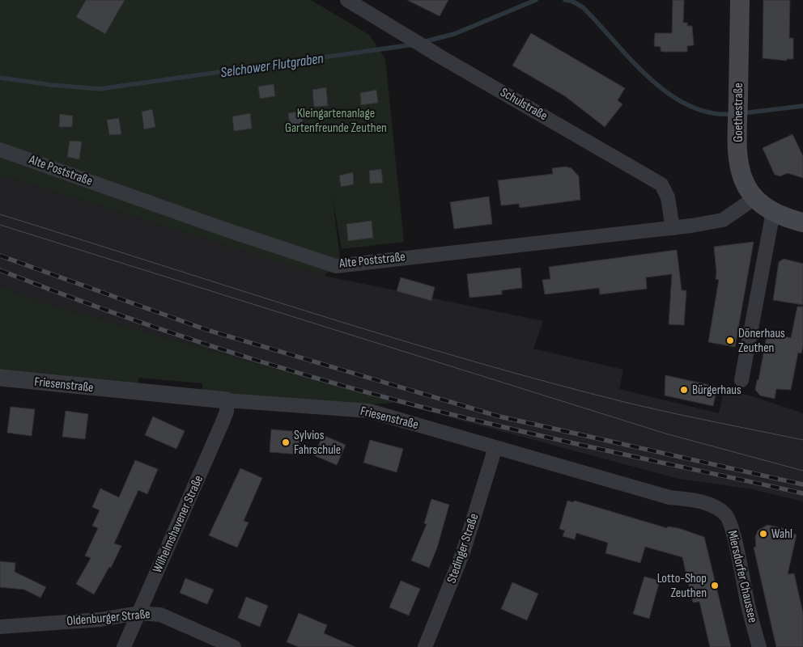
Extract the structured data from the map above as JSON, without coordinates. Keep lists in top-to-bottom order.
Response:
{
  "streets": {
    "main road": ["Goethestraße"],
    "street": [
      "Schulstraße",
      "Alte Poststraße",
      "Friesenstraße",
      "Wilhelmshavener Straße",
      "Stedinger Straße",
      "Miersdorfer Chaussee",
      "Oldenburger Straße"
    ]
  },
  "crossings": [
    ["Schulstraße", "Alte Poststraße"],
    ["Goethestraße", "Alte Poststraße"],
    ["Friesenstraße", "Wilhelmshavener Straße"],
    ["Friesenstraße", "Stedinger Straße"],
    ["Friesenstraße", "Miersdorfer Chaussee"],
    ["Wilhelmshavener Straße", "Oldenburger Straße"]
  ],
  "water": ["Selchower Flutgraben"],
  "parks": ["Kleingartenanlage Gartenfreunde Zeuthen"],
  "places": [
    "Dönerhaus Zeuthen",
    "Bürgerhaus",
    "Sylvios Fahrschule",
    "Wahl",
    "Lotto-Shop Zeuthen"
  ]
}
